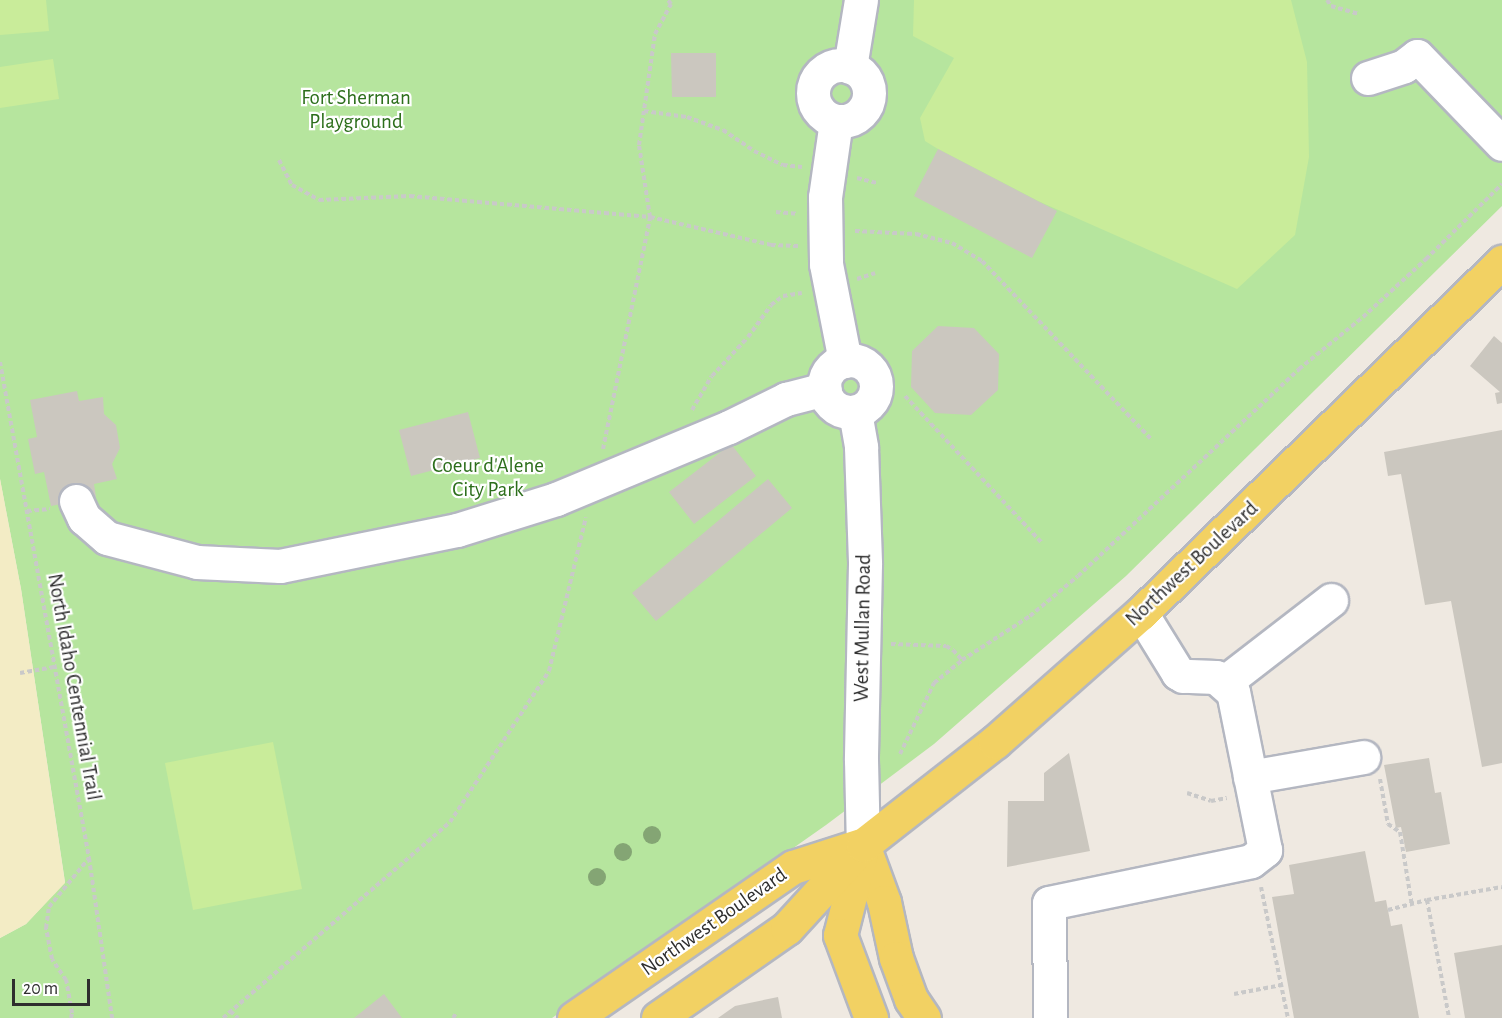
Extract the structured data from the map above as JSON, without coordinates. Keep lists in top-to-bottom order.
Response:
{
  "streets": {
    "main road": ["Northwest Boulevard"],
    "street": ["West Mullan Road"],
    "path": ["North Idaho Centennial Trail"]
  },
  "crossings": [
    ["Northwest Boulevard", "West Mullan Road"]
  ],
  "parks": ["Fort Sherman Playground", "Coeur d'Alene City Park"],
  "scale_bar": "20 m"
}
